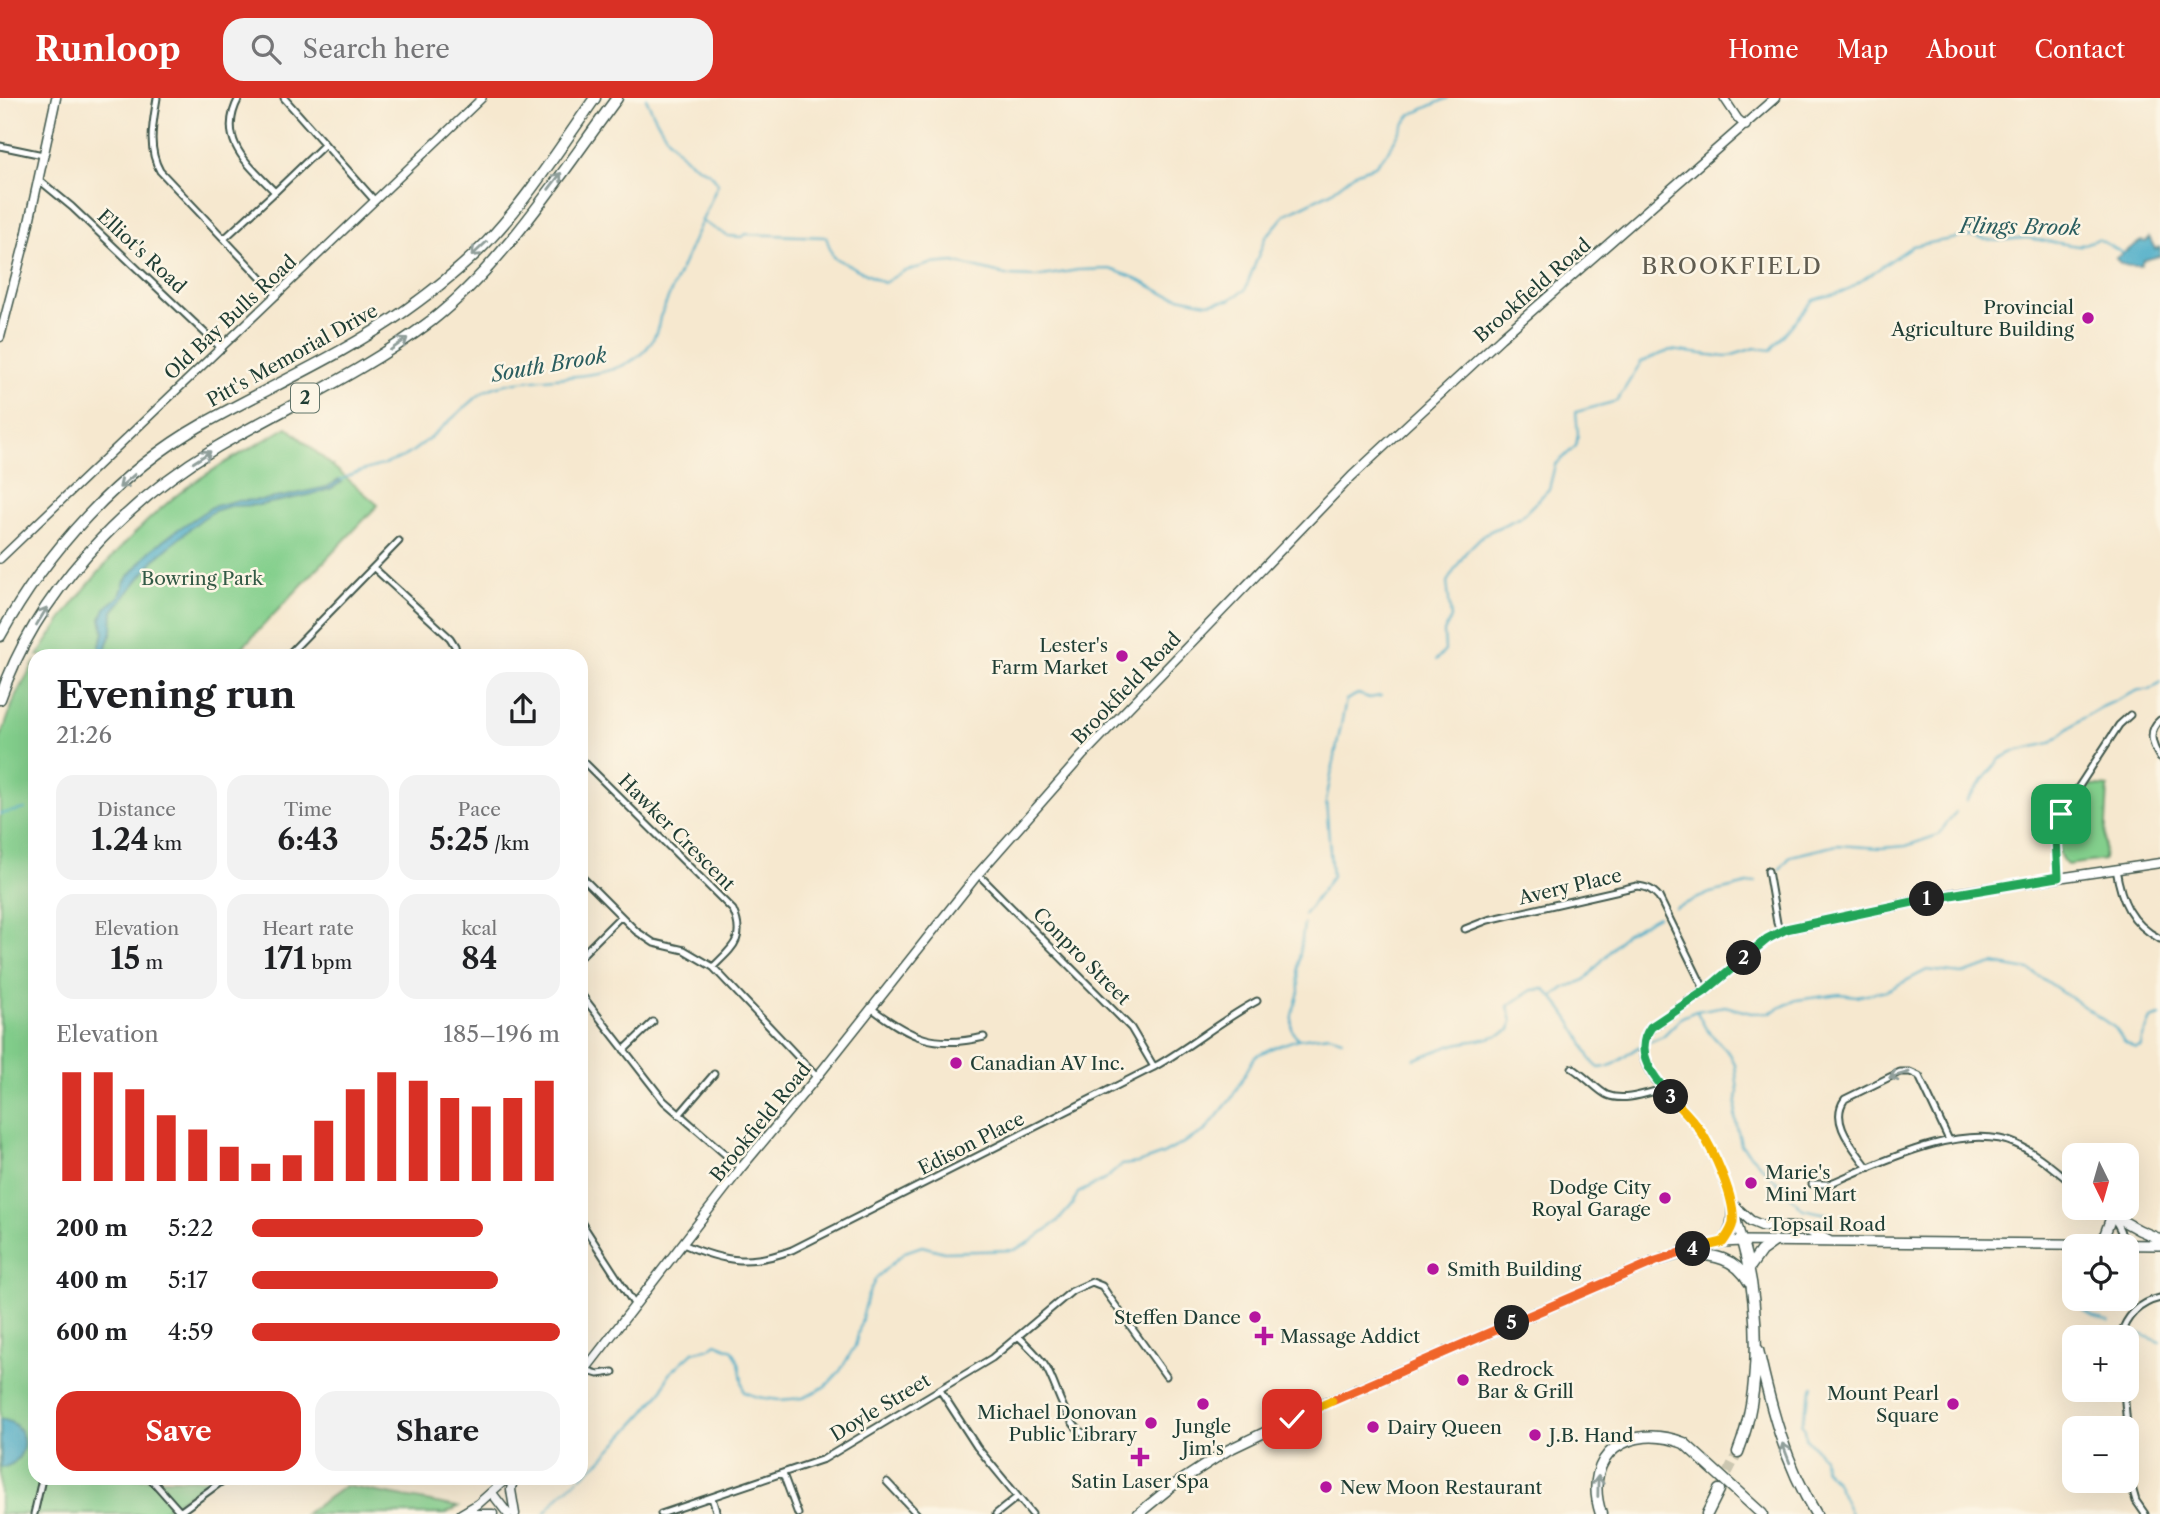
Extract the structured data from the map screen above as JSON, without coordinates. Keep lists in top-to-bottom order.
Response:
{
  "streets": {
    "highway": ["Pitt's Memorial Drive", "2"],
    "main road": ["Brookfield Road", "Topsail Road"],
    "street": [
      "Elliot's Road",
      "Old Bay Bulls Road",
      "Hawker Crescent",
      "Avery Place",
      "Conpro Street",
      "Edison Place",
      "Doyle Street"
    ]
  },
  "crossings": [
    ["Elliot's Road", "Old Bay Bulls Road"],
    ["Brookfield Road", "Conpro Street"],
    ["Brookfield Road", "Edison Place"],
    ["Conpro Street", "Edison Place"]
  ],
  "districts": ["BROOKFIELD"],
  "water": ["Flings Brook", "South Brook"],
  "parks": ["Bowring Park"],
  "places": {
    "other": [
      "Provincial Agriculture Building",
      "Lester's Farm Market",
      "Canadian AV Inc.",
      "Marie's Mini Mart",
      "Dodge City Royal Garage",
      "Smith Building",
      "Steffen Dance",
      "Redrock Bar & Grill",
      "Jungle Jim's",
      "Mount Pearl Square",
      "Michael Donovan Public Library",
      "Dairy Queen",
      "J.B. Hand",
      "New Moon Restaurant"
    ],
    "health": ["Massage Addict", "Satin Laser Spa"]
  },
  "north": "bottom",
  "page": {
    "header": "Runloop",
    "search": "Search here",
    "nav": [
      "Home",
      "Map",
      "About",
      "Contact"
    ],
    "heading": ["Evening run", "21:26"],
    "stats": [
      ["Distance", "1.24 km"],
      ["Time", "6:43"],
      ["Pace", "5:25 /km"],
      ["Elevation", "15 m"],
      ["Heart rate", "171 bpm"],
      ["kcal", "84"]
    ],
    "pins": [
      "1",
      "2",
      "3",
      "4",
      "5"
    ],
    "chart": ["Elevation", "185–196 m"],
    "map_buttons": ["+", "−"],
    "list": [
      {
        "name": "200 m",
        "note": "5:22"
      },
      {
        "name": "400 m",
        "note": "5:17"
      },
      {
        "name": "600 m",
        "note": "4:59"
      }
    ],
    "buttons": ["Save", "Share"]
  }
}
